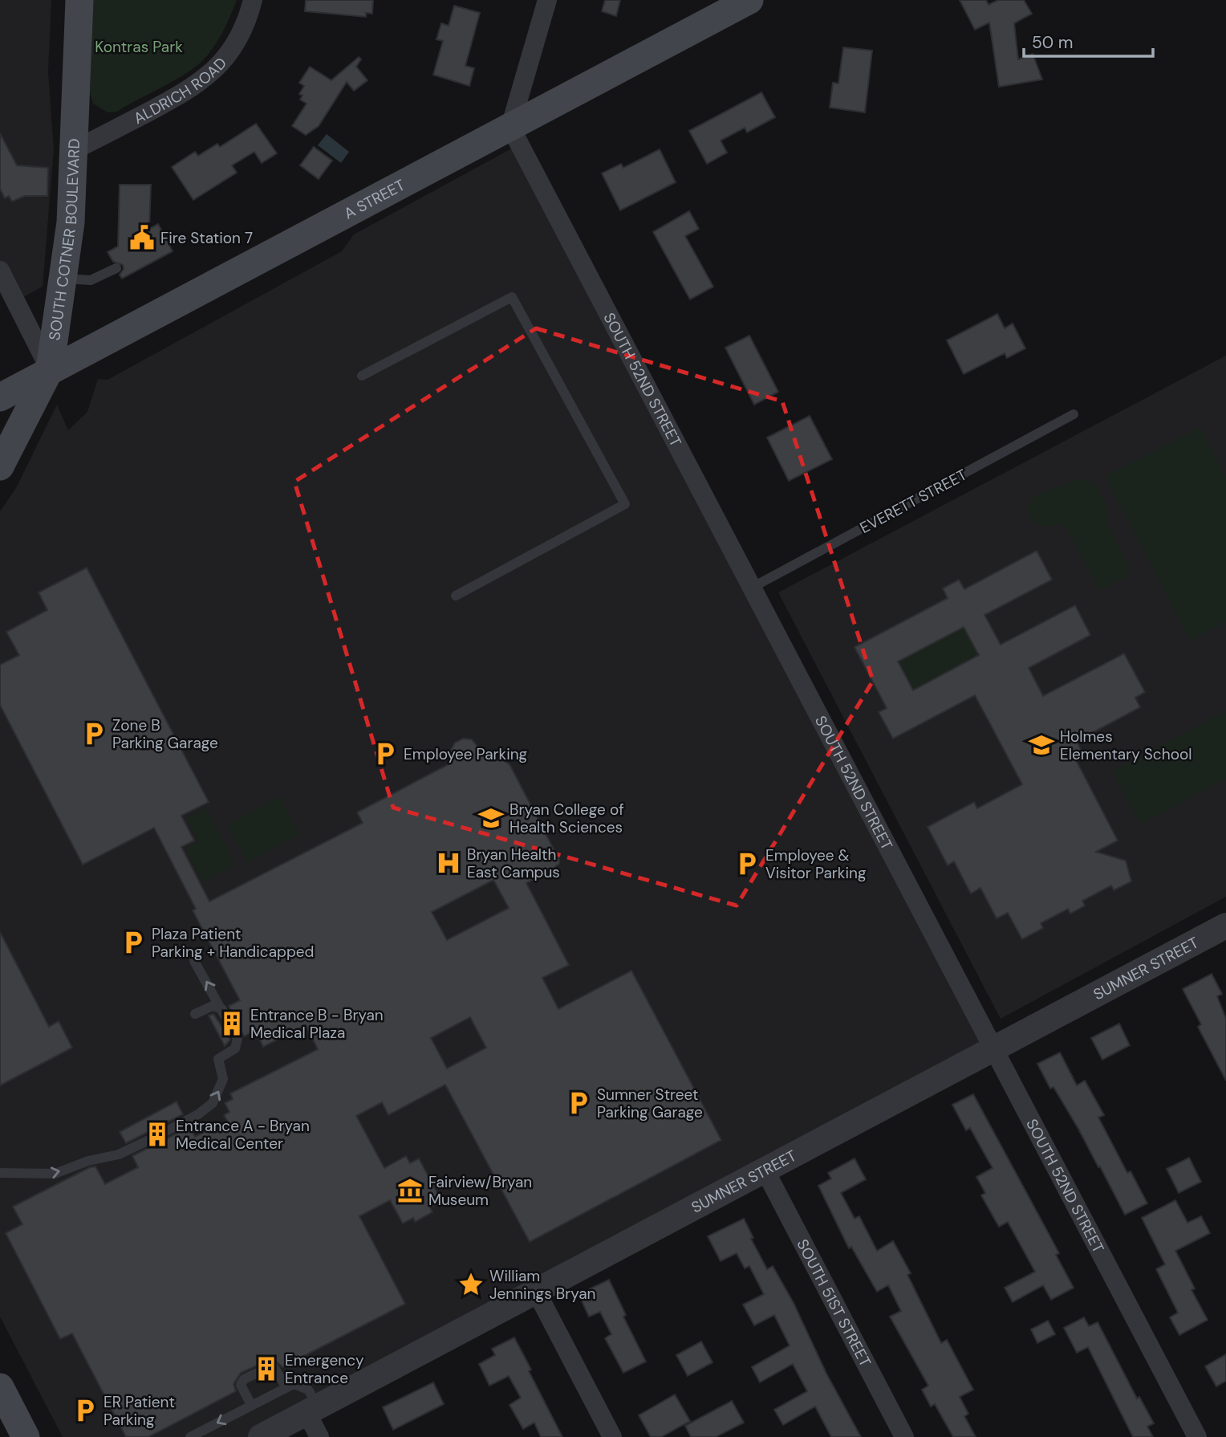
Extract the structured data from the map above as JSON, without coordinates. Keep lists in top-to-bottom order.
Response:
{
  "streets": {
    "main road": ["A STREET", "SOUTH COTNER BOULEVARD"],
    "street": [
      "ALDRICH ROAD",
      "SOUTH 52ND STREET",
      "SUMNER STREET",
      "SOUTH 51ST STREET"
    ],
    "lane": ["EVERETT STREET"]
  },
  "crossings": [
    ["ALDRICH ROAD", "SOUTH COTNER BOULEVARD"],
    ["A STREET", "SOUTH COTNER BOULEVARD"],
    ["A STREET", "SOUTH 52ND STREET"],
    ["SOUTH 52ND STREET", "EVERETT STREET"],
    ["SOUTH 52ND STREET", "SUMNER STREET"],
    ["SUMNER STREET", "SOUTH 51ST STREET"]
  ],
  "parks": ["Kontras Park"],
  "places": {
    "public building": ["Fire Station 7"],
    "parking": [
      "Zone B Parking Garage",
      "Employee Parking",
      "Employee & Visitor Parking",
      "Plaza Patient Parking + Handicapped",
      "Sumner Street Parking Garage",
      "ER Patient Parking"
    ],
    "school or university": ["Holmes Elementary School", "Bryan College of Health Sciences"],
    "hospital": ["Bryan Health East Campus"],
    "building": ["Entrance B - Bryan Medical Plaza", "Entrance A - Bryan Medical Center", "Emergency Entrance"],
    "museum": ["Fairview/Bryan Museum"],
    "place": ["William Jennings Bryan"]
  },
  "scale_bar": "50 m"
}
